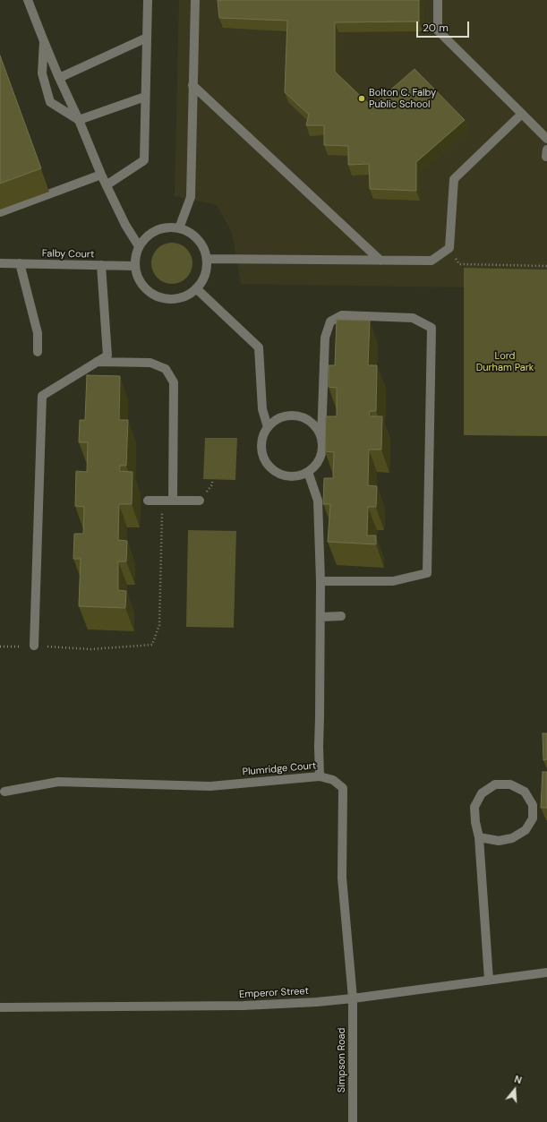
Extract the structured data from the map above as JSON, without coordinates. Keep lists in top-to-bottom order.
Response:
{
  "streets": {
    "street": [
      "Falby Court",
      "Plumridge Court",
      "Emperor Street",
      "Simpson Road"
    ]
  },
  "crossings": [
    ["Plumridge Court", "Emperor Street"],
    ["Plumridge Court", "Simpson Road"],
    ["Emperor Street", "Simpson Road"]
  ],
  "parks": ["Lord Durham Park"],
  "places": ["Bolton C. Falby Public School"],
  "scale_bar": "20 m",
  "north": "top"
}
